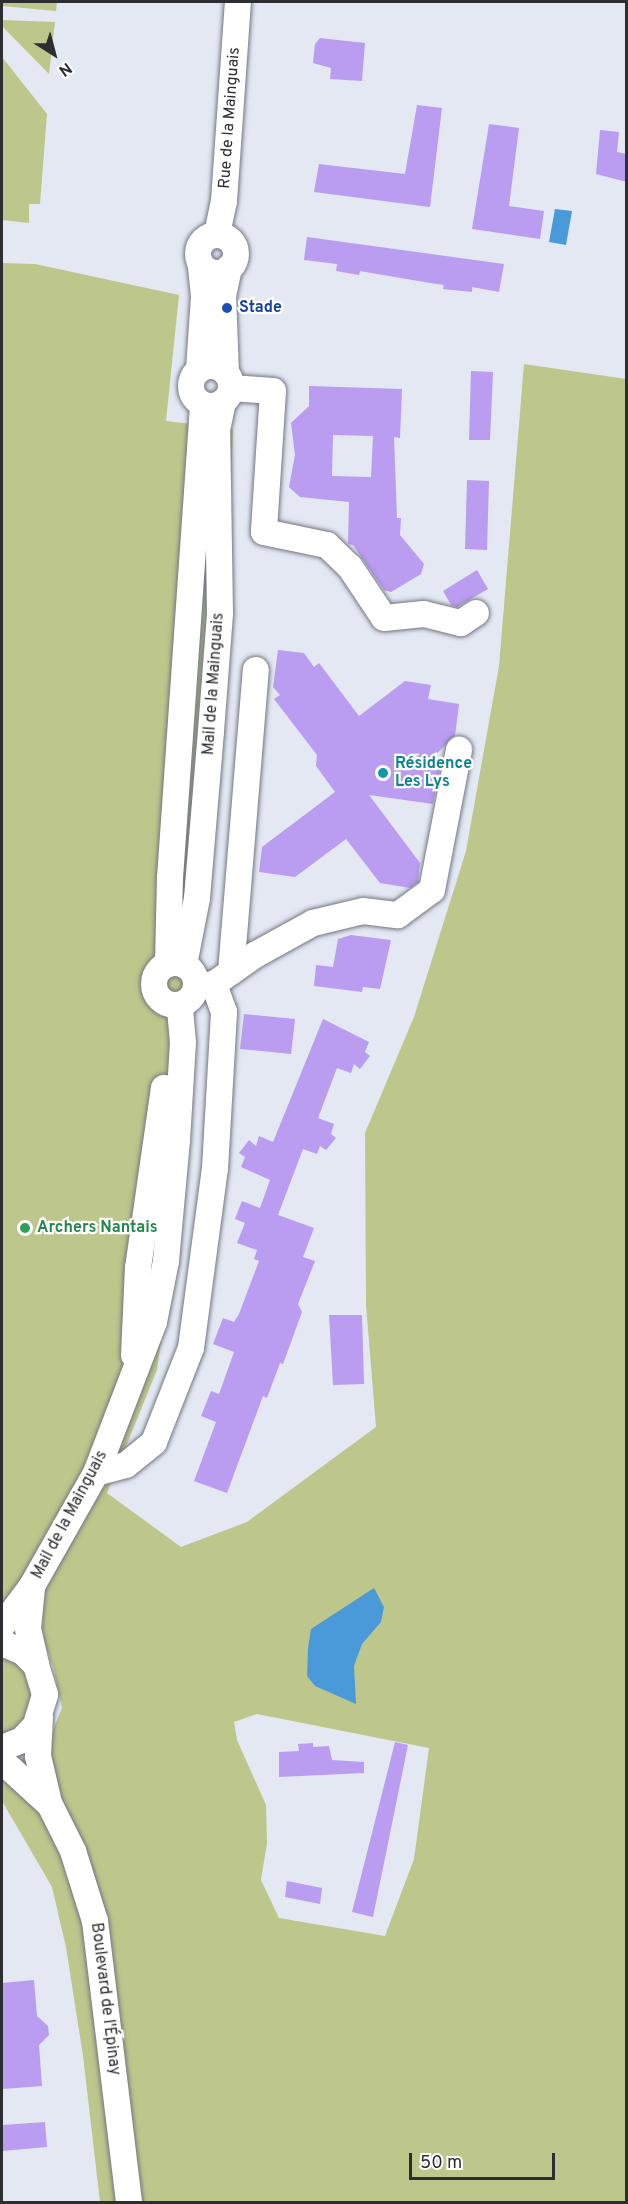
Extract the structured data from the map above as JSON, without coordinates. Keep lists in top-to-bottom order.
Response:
{
  "streets": {
    "street": ["Rue de la Mainguais", "Mail de la Mainguais", "Boulevard de l'Épinay"]
  },
  "crossings": [
    ["Rue de la Mainguais", "Mail de la Mainguais"],
    ["Mail de la Mainguais", "Boulevard de l'Épinay"]
  ],
  "places": ["Stade", "Résidence Les Lys", "Archers Nantais"],
  "scale_bar": "50 m",
  "north": "bottom right"
}
